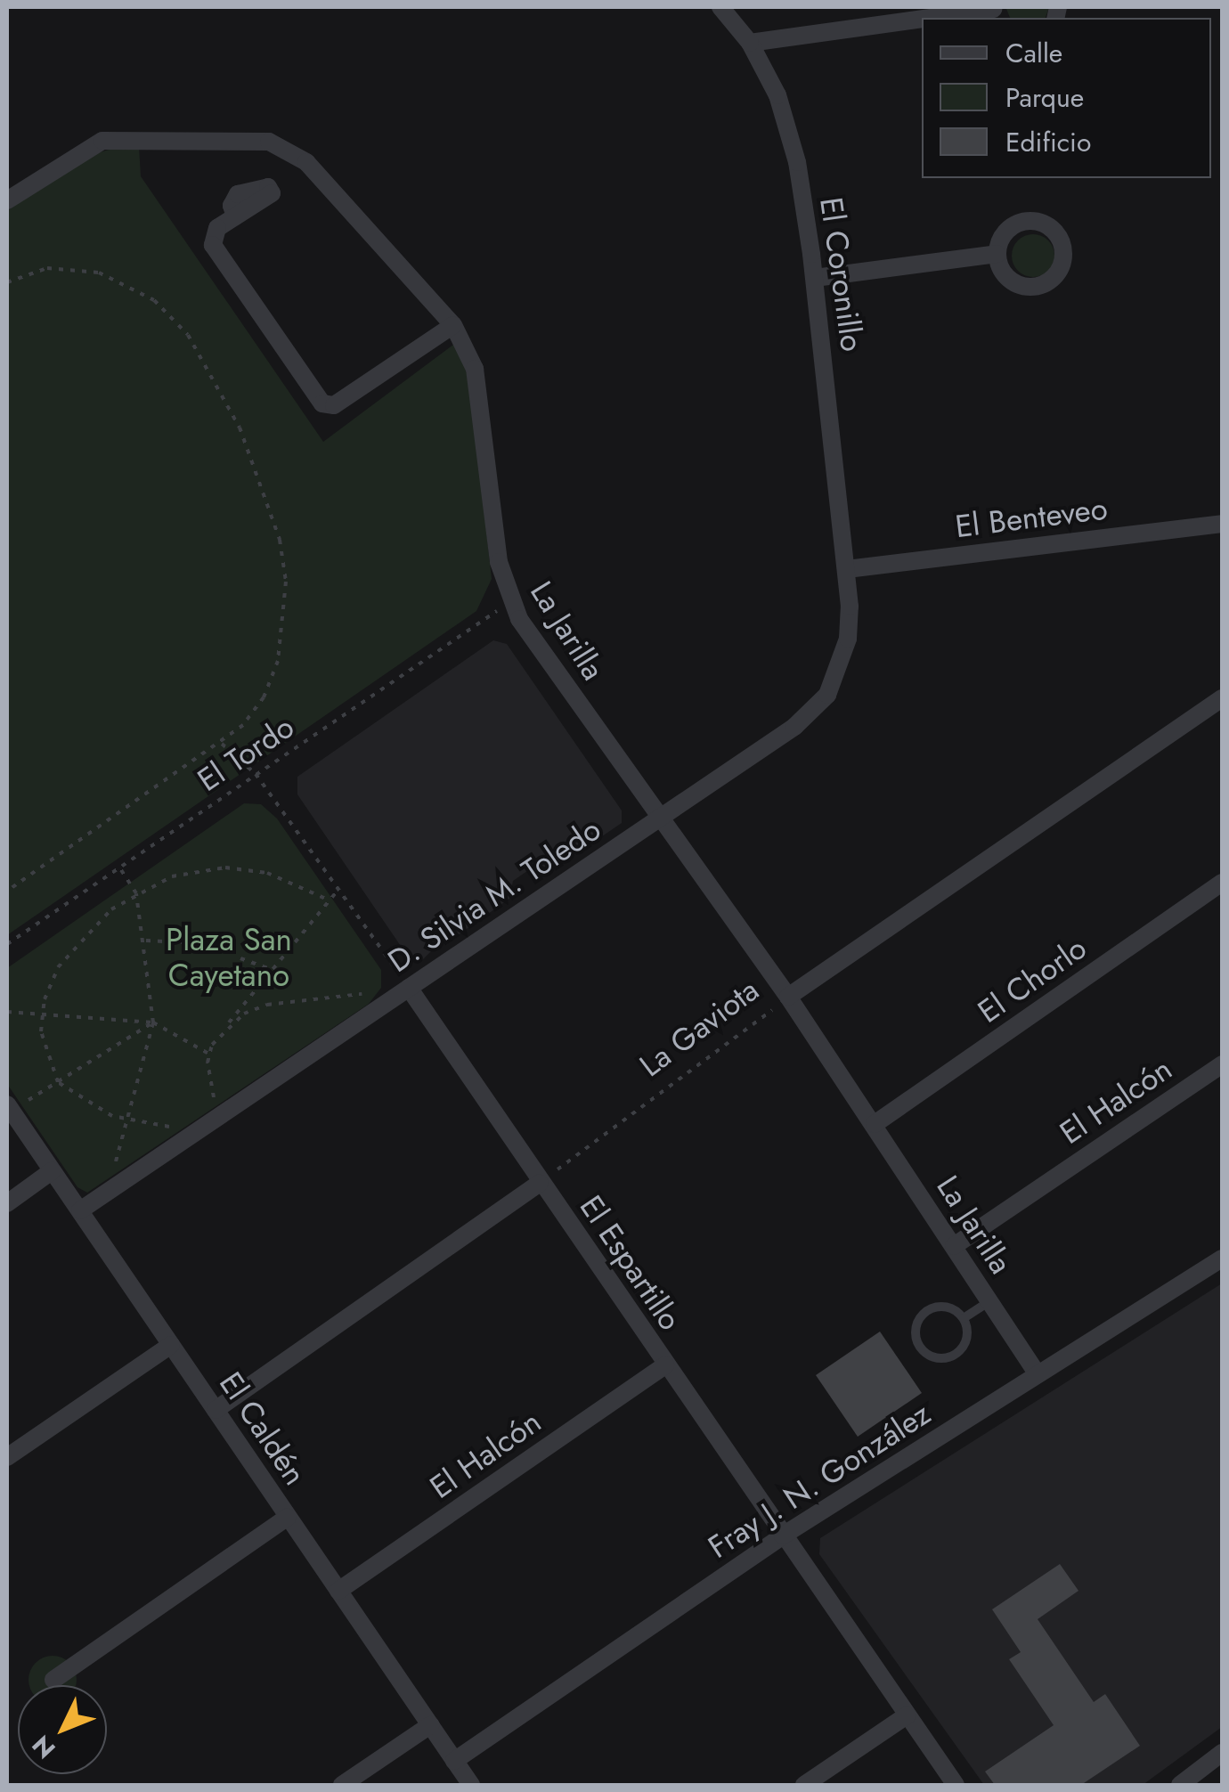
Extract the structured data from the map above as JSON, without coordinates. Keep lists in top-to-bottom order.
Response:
{
  "streets": {
    "street": [
      "El Coronillo",
      "El Benteveo",
      "La Jarilla",
      "D. Silvia M. Toledo",
      "El Chorlo",
      "La Gaviota",
      "El Halcón",
      "El Espartillo",
      "El Caldén",
      "Fray J. N. González"
    ],
    "path": ["El Tordo"]
  },
  "crossings": [
    ["El Coronillo", "El Benteveo"],
    ["El Coronillo", "D. Silvia M. Toledo"],
    ["El Benteveo", "D. Silvia M. Toledo"],
    ["La Jarilla", "El Tordo"],
    ["La Jarilla", "D. Silvia M. Toledo"],
    ["La Jarilla", "El Chorlo"],
    ["La Jarilla", "La Gaviota"],
    ["La Jarilla", "El Halcón"],
    ["La Jarilla", "Fray J. N. González"],
    ["D. Silvia M. Toledo", "El Espartillo"],
    ["D. Silvia M. Toledo", "El Caldén"],
    ["La Gaviota", "El Espartillo"],
    ["El Halcón", "El Espartillo"],
    ["El Halcón", "El Caldén"],
    ["El Espartillo", "Fray J. N. González"],
    ["El Caldén", "Fray J. N. González"]
  ],
  "parks": ["Plaza San Cayetano"],
  "legend": ["Calle", "Parque", "Edificio"],
  "north": "bottom left"
}
